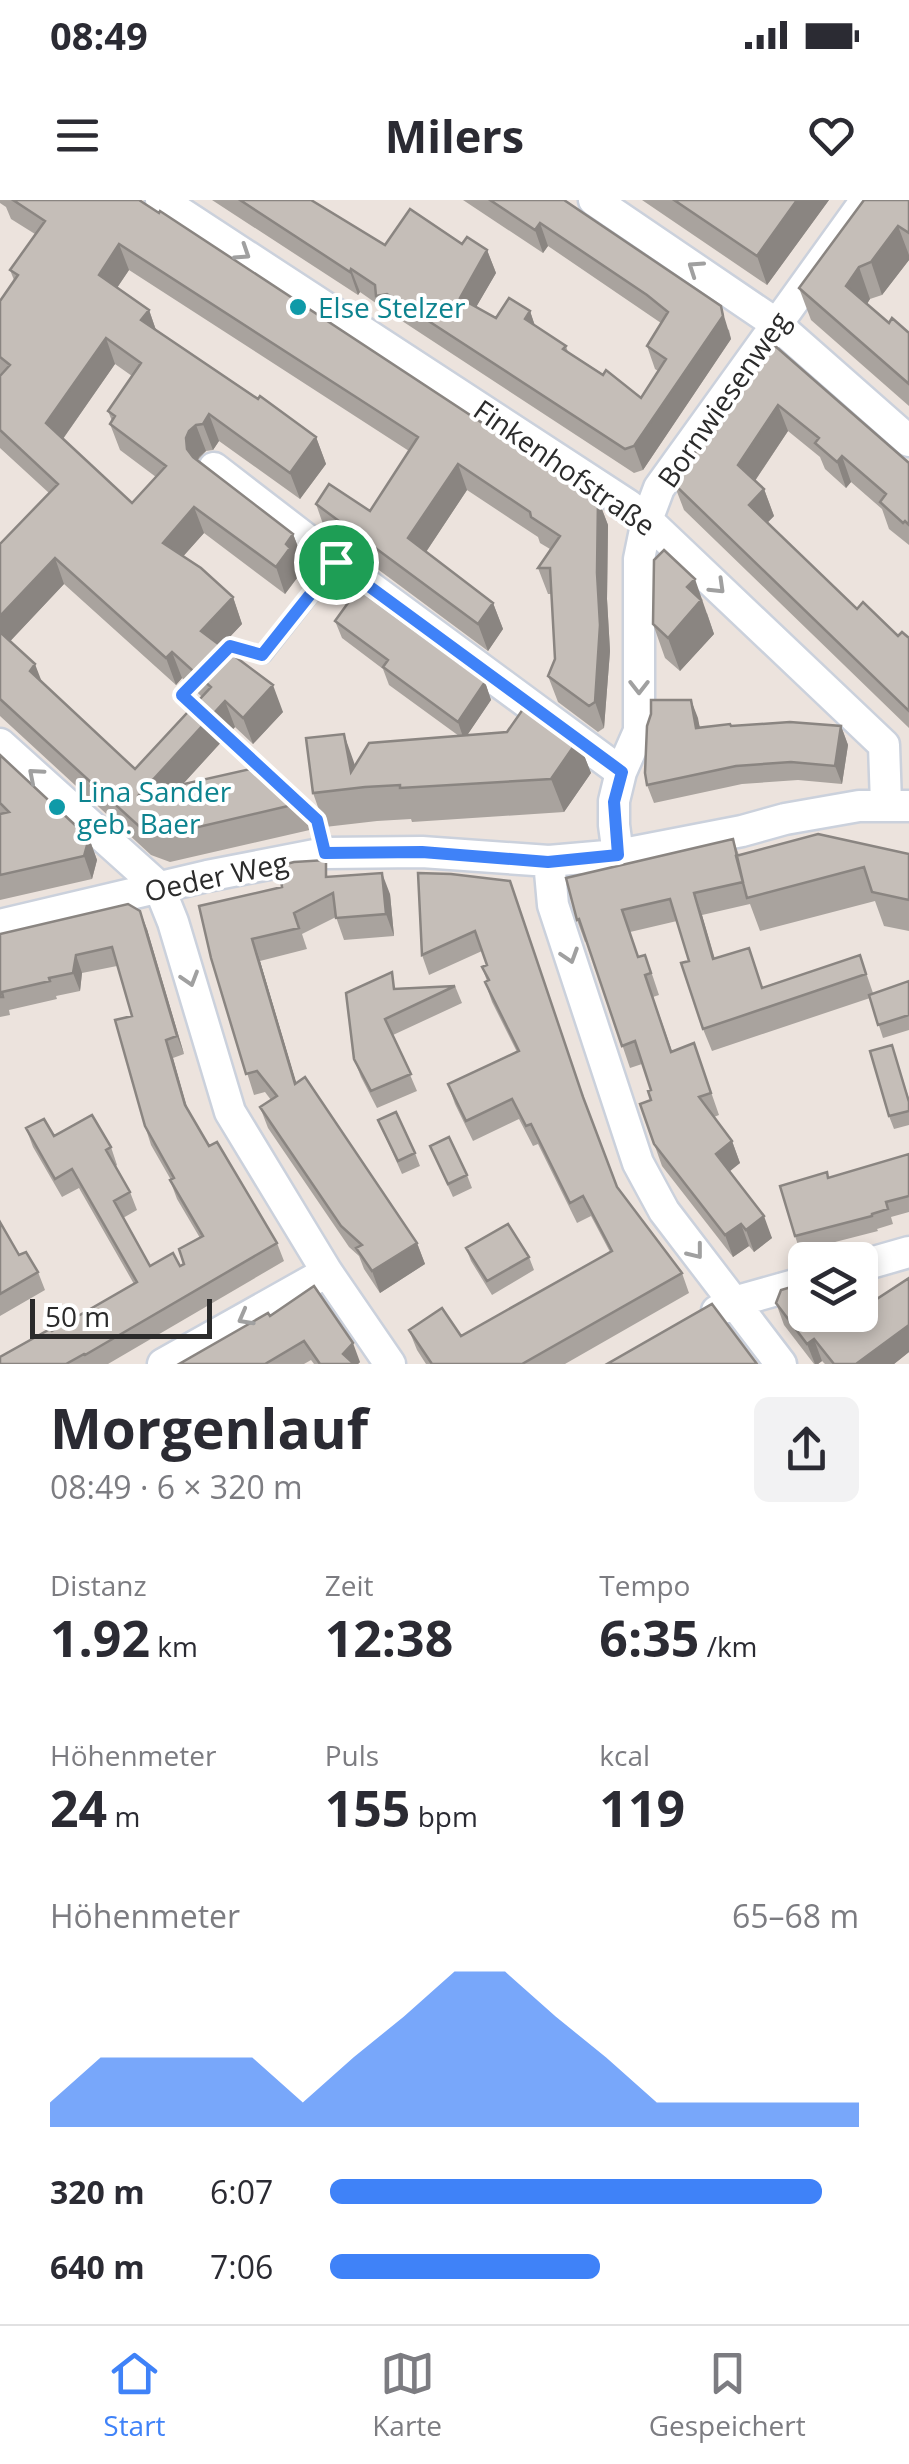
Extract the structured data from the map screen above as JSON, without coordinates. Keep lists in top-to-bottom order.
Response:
{
  "streets": {
    "street": ["Bornwiesenweg", "Finkenhofstraße", "Oeder Weg"]
  },
  "crossings": [
    ["Bornwiesenweg", "Finkenhofstraße"],
    ["Bornwiesenweg", "Oeder Weg"],
    ["Finkenhofstraße", "Oeder Weg"]
  ],
  "places": ["Else Stelzer", "Lina Sander geb. Baer"],
  "scale_bar": "50 m",
  "page": {
    "status": "08:49",
    "header": "Milers",
    "scale": "50 m",
    "heading": ["Morgenlauf", "08:49 · 6 × 320 m"],
    "stats": [
      ["Distanz", "1.92 km"],
      ["Zeit", "12:38"],
      ["Tempo", "6:35 /km"],
      ["Höhenmeter", "24 m"],
      ["Puls", "155 bpm"],
      ["kcal", "119"]
    ],
    "chart": ["Höhenmeter", "65–68 m"],
    "list": [
      {
        "name": "320 m",
        "note": "6:07"
      },
      {
        "name": "640 m",
        "note": "7:06"
      }
    ],
    "tabs": ["Start", "Karte", "Gespeichert"]
  }
}
